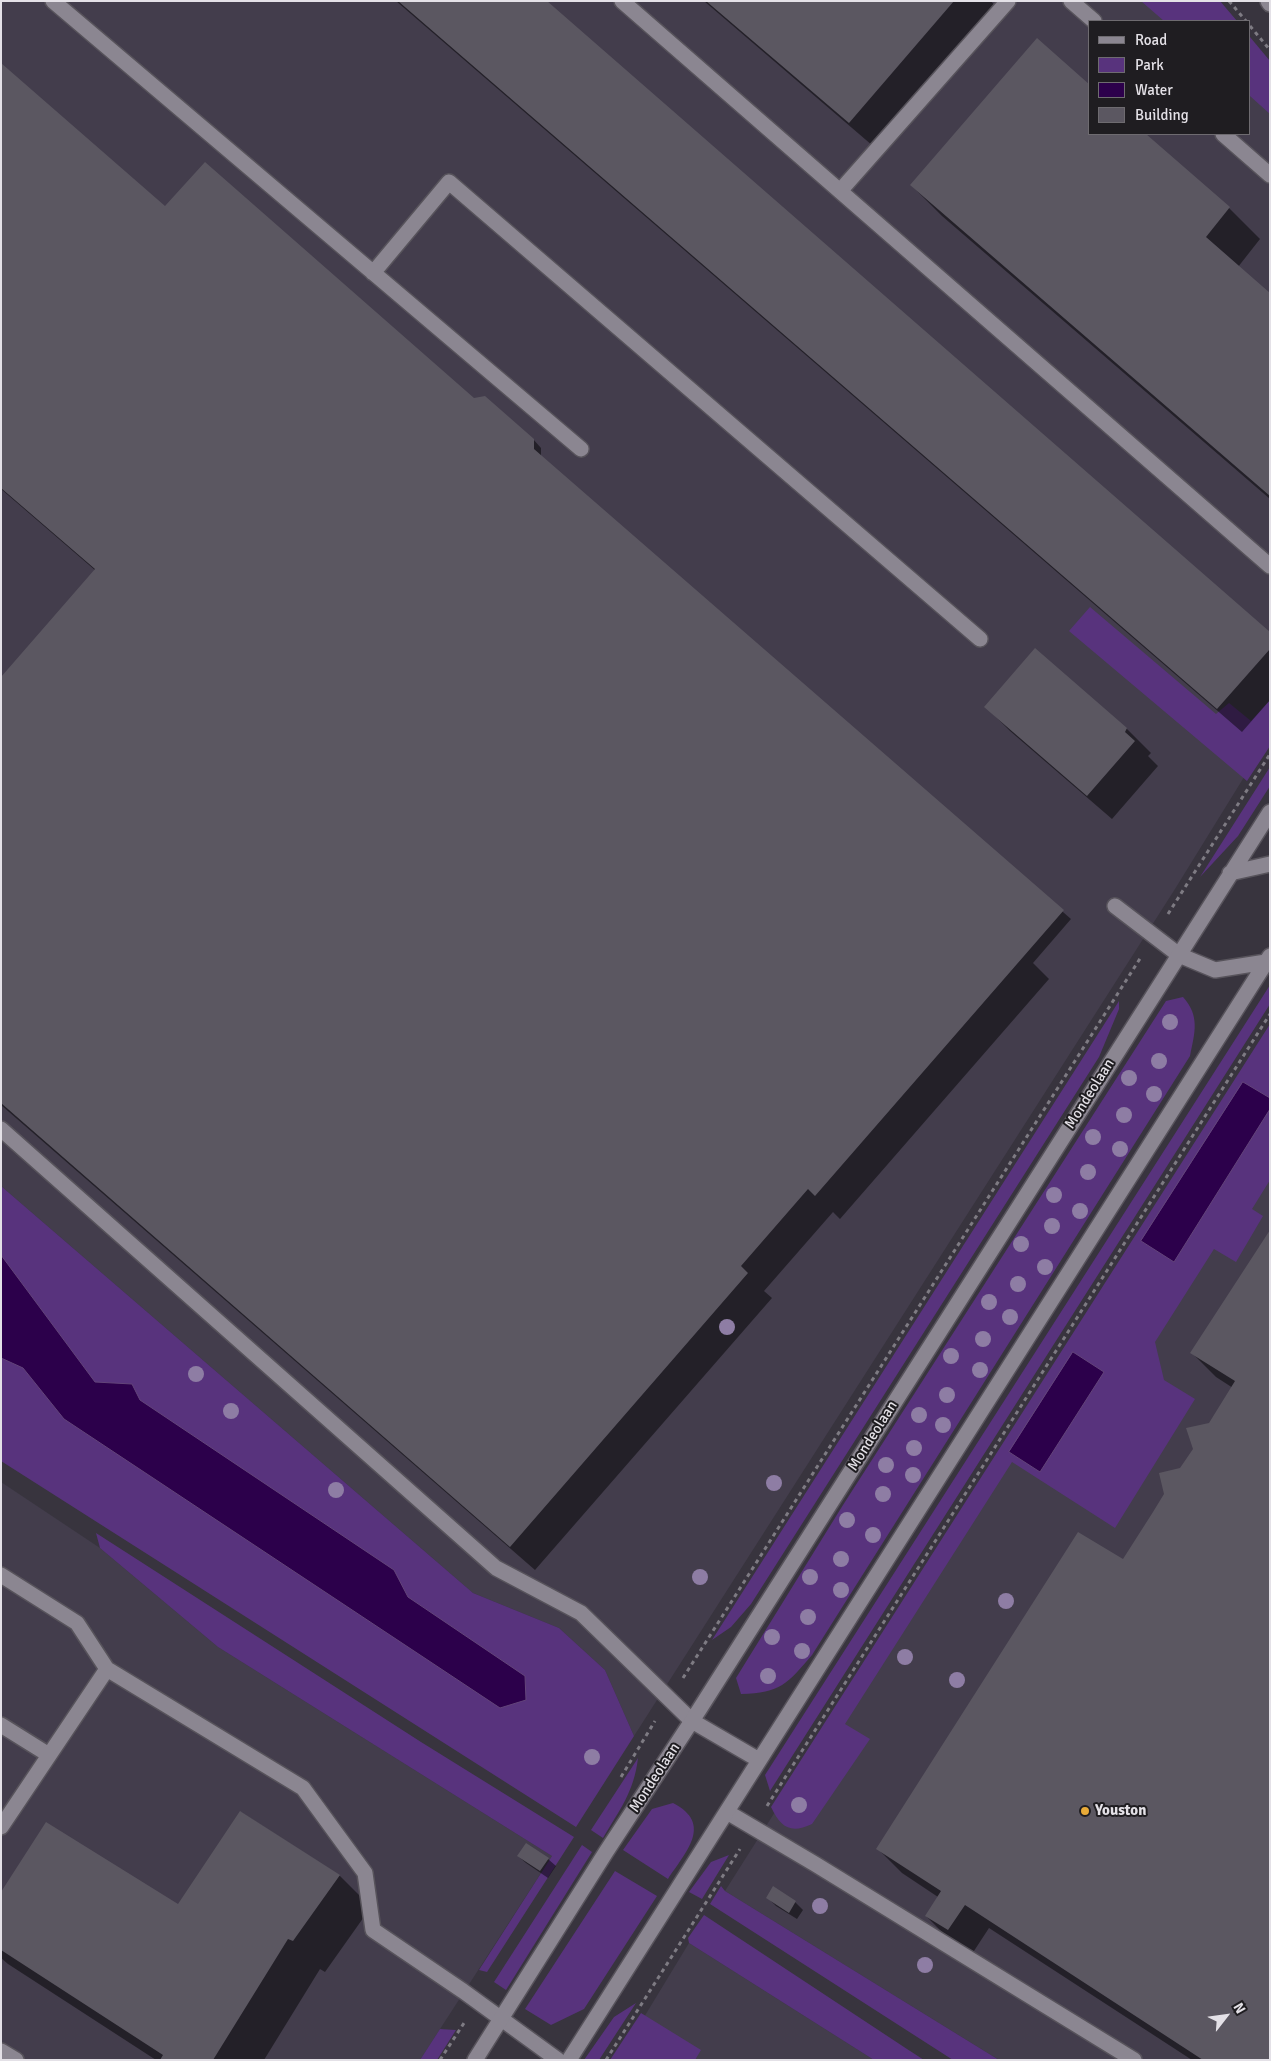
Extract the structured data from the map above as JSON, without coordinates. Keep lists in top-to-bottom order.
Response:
{
  "streets": {
    "street": ["Mondeolaan"]
  },
  "places": ["Youston"],
  "legend": [
    "Road",
    "Park",
    "Water",
    "Building"
  ],
  "north": "top right"
}
